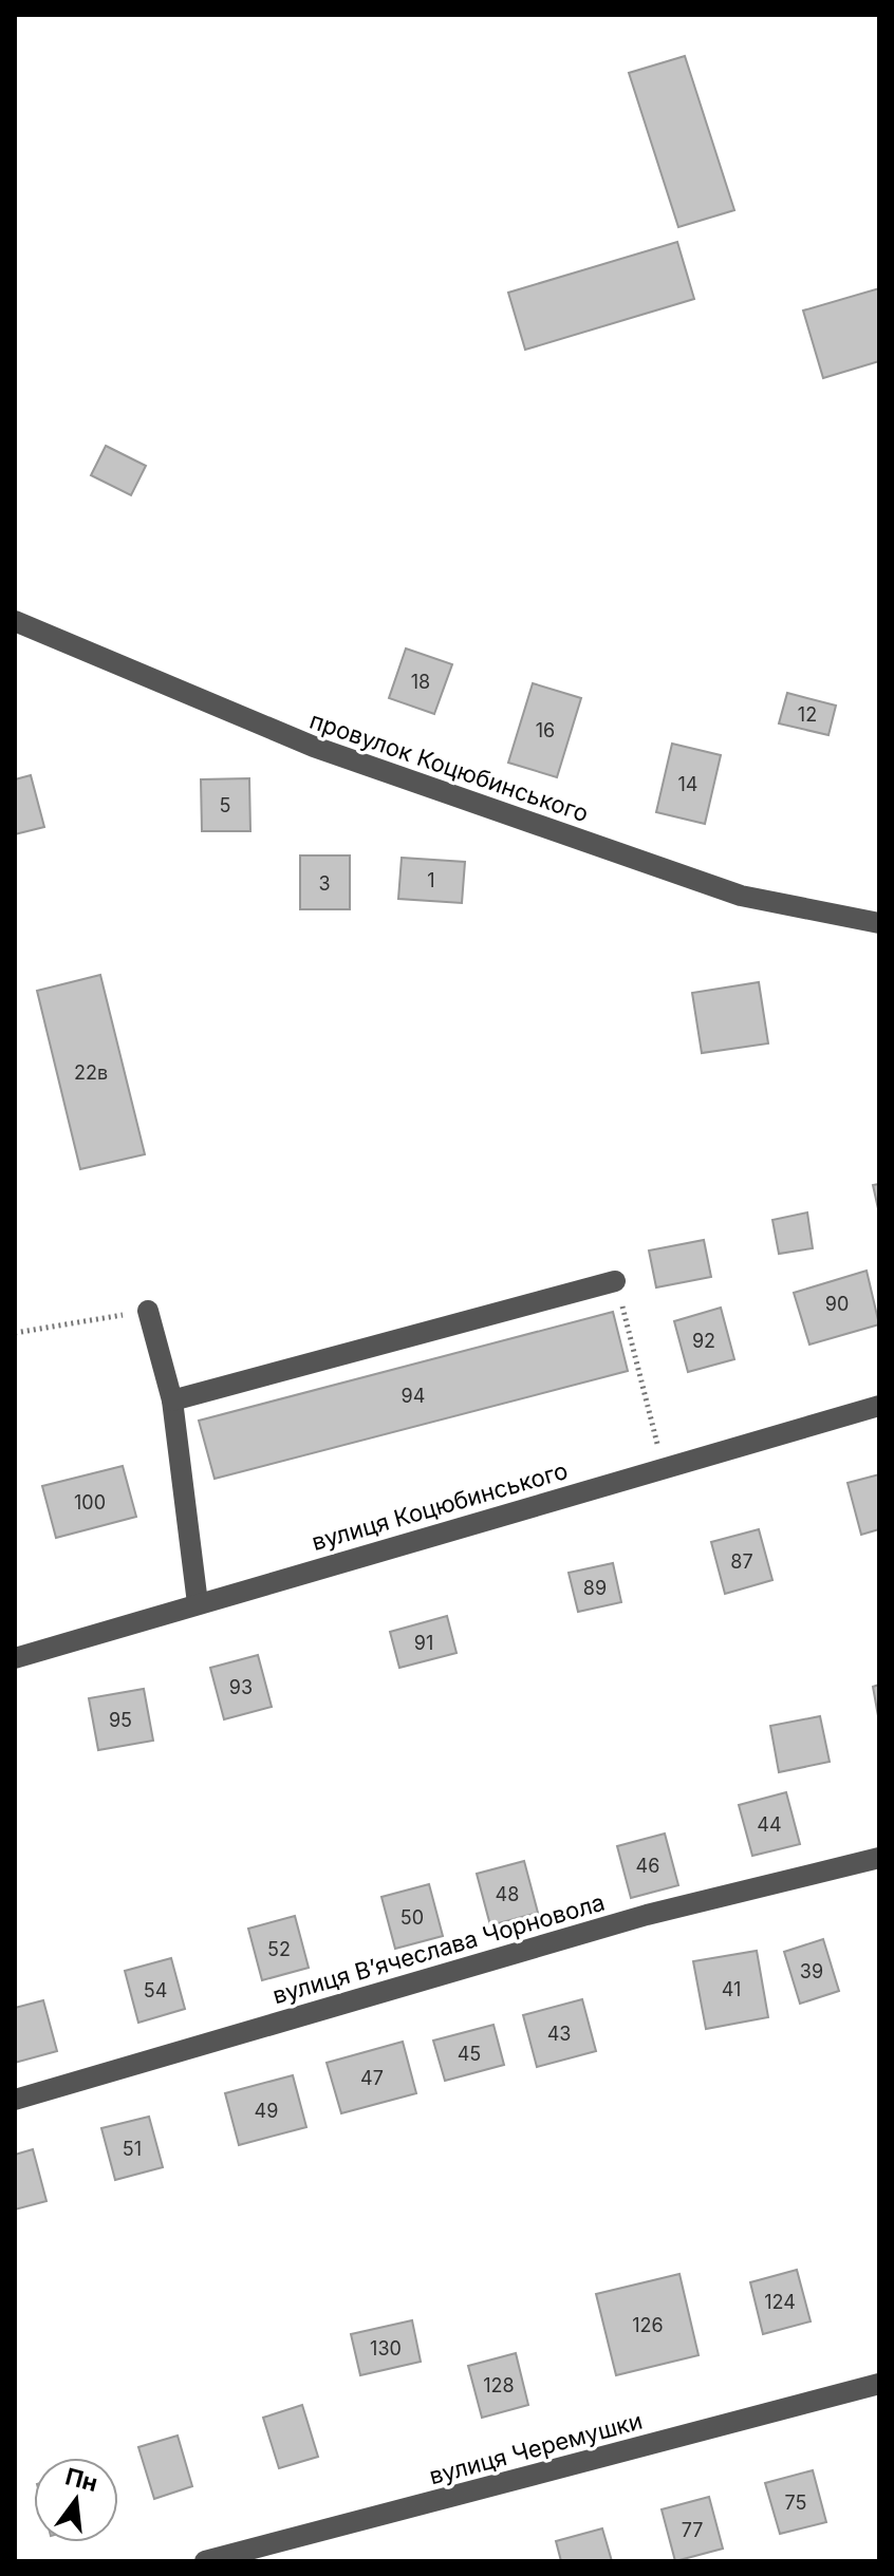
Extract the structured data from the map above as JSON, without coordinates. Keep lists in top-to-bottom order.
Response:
{
  "streets": {
    "street": [
      "провулок Коцюбинського",
      "вулиця Коцюбинського",
      "вулиця Вʼячеслава Чорновола",
      "вулиця Черемушки"
    ]
  },
  "house_numbers": [
    "18",
    "12",
    "16",
    "14",
    "5",
    "1",
    "3",
    "22в",
    "90",
    "92",
    "94",
    "100",
    "87",
    "89",
    "91",
    "93",
    "95",
    "44",
    "46",
    "48",
    "50",
    "52",
    "39",
    "41",
    "54",
    "43",
    "45",
    "47",
    "49",
    "51",
    "124",
    "126",
    "130",
    "128",
    "75",
    "77"
  ],
  "north": "top"
}
